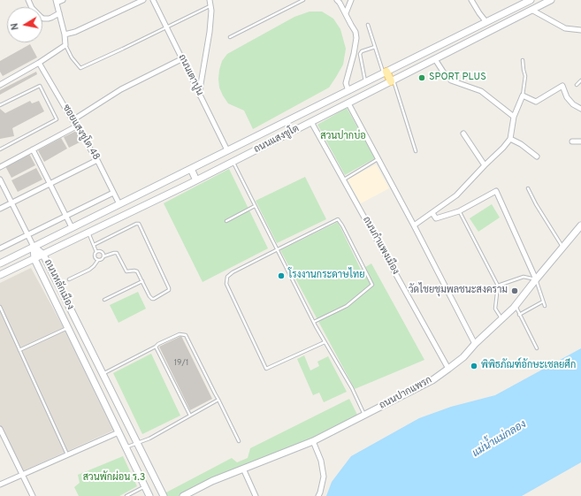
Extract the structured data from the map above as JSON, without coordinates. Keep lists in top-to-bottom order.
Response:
{
  "streets": {
    "main road": ["ถนนแสงชูโต", "ถนนหลักเมือง", "ถนนปากแพรก"],
    "street": ["ถนนเตาปูน", "ซอยแสงชูโต 48", "ถนนกำแพงเมือง"]
  },
  "crossings": [
    ["ถนนเตาปูน", "ถนนแสงชูโต"],
    ["ซอยแสงชูโต 48", "ถนนแสงชูโต"],
    ["ถนนแสงชูโต", "ถนนกำแพงเมือง"],
    ["ถนนแสงชูโต", "ถนนหลักเมือง"],
    ["ถนนกำแพงเมือง", "ถนนปากแพรก"]
  ],
  "water": ["แม่น้ำแม่กลอง"],
  "parks": ["สวนปากบ่อ", "สวนพักผ่อน ร.3"],
  "places": [
    "SPORT PLUS",
    "โรงงานกระดาษไทย",
    "วัดไชยชุมพลชนะสงคราม",
    "พิพิธภัณฑ์อักษะเชลยศึก"
  ],
  "house_numbers": ["19/1"],
  "north": "left"
}
